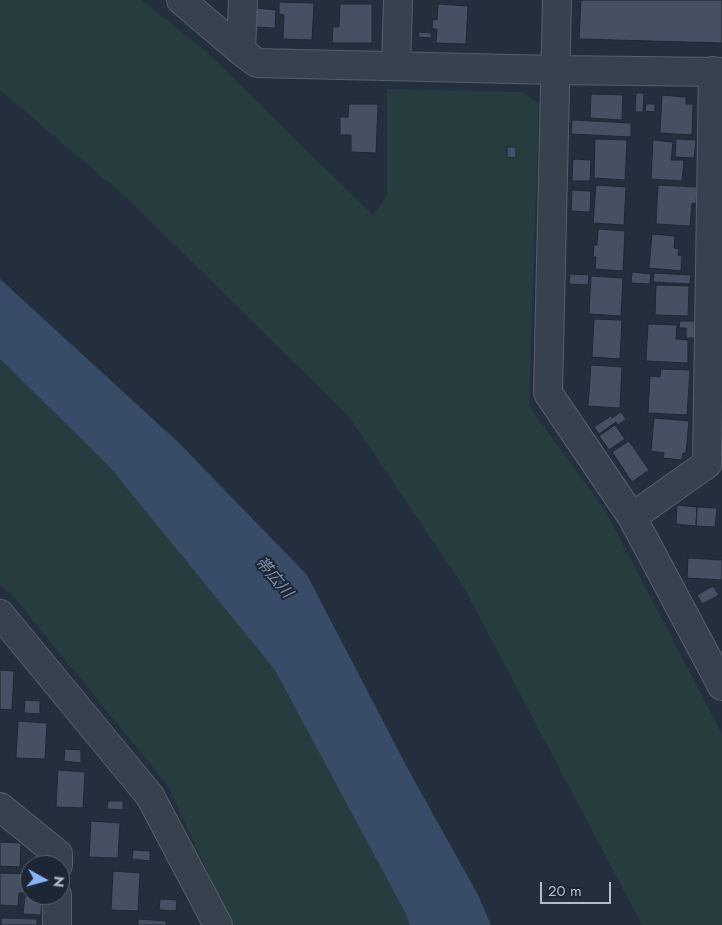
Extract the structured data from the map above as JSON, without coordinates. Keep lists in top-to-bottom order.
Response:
{
  "water": ["帯広川"],
  "scale_bar": "20 m",
  "north": "right"
}
